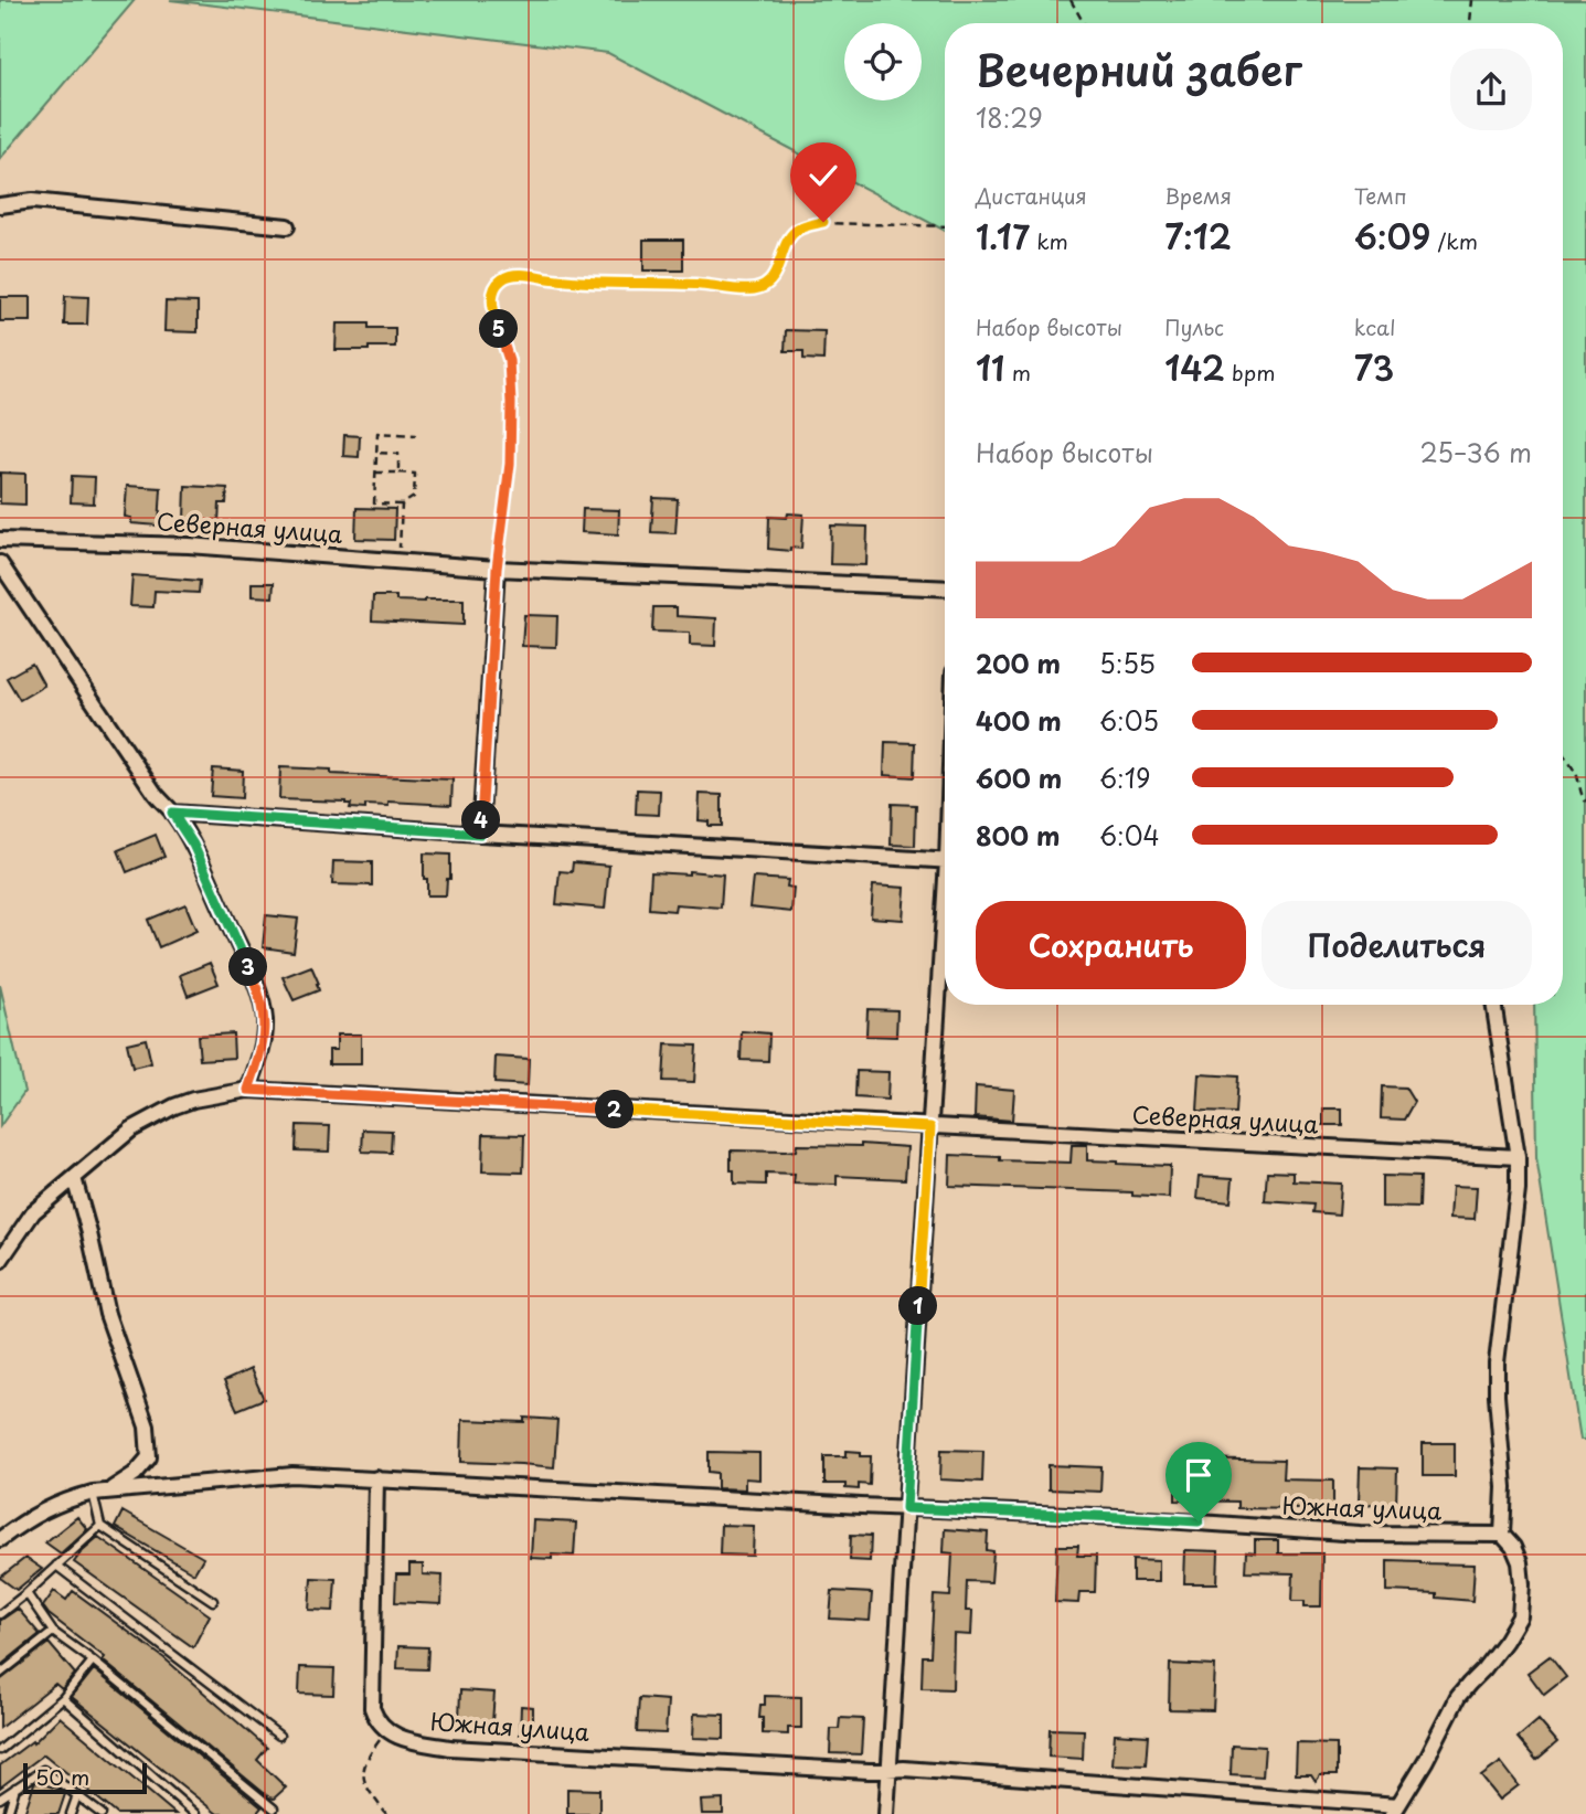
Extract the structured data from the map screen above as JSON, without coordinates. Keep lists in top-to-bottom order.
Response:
{
  "streets": {
    "street": ["Северная улица", "Южная улица"]
  },
  "scale_bar": "50 m",
  "page": {
    "heading": ["Вечерний забег", "18:29"],
    "stats": [
      ["Дистанция", "1.17 km"],
      ["Время", "7:12"],
      ["Темп", "6:09 /km"],
      ["Набор высоты", "11 m"],
      ["Пульс", "142 bpm"],
      ["kcal", "73"]
    ],
    "pins": [
      "5",
      "4",
      "3",
      "2",
      "1"
    ],
    "chart": ["Набор высоты", "25–36 m"],
    "list": [
      {
        "name": "200 m",
        "note": "5:55"
      },
      {
        "name": "400 m",
        "note": "6:05"
      },
      {
        "name": "600 m",
        "note": "6:19"
      },
      {
        "name": "800 m",
        "note": "6:04"
      }
    ],
    "buttons": ["Сохранить", "Поделиться"],
    "scale": "50 m"
  }
}
